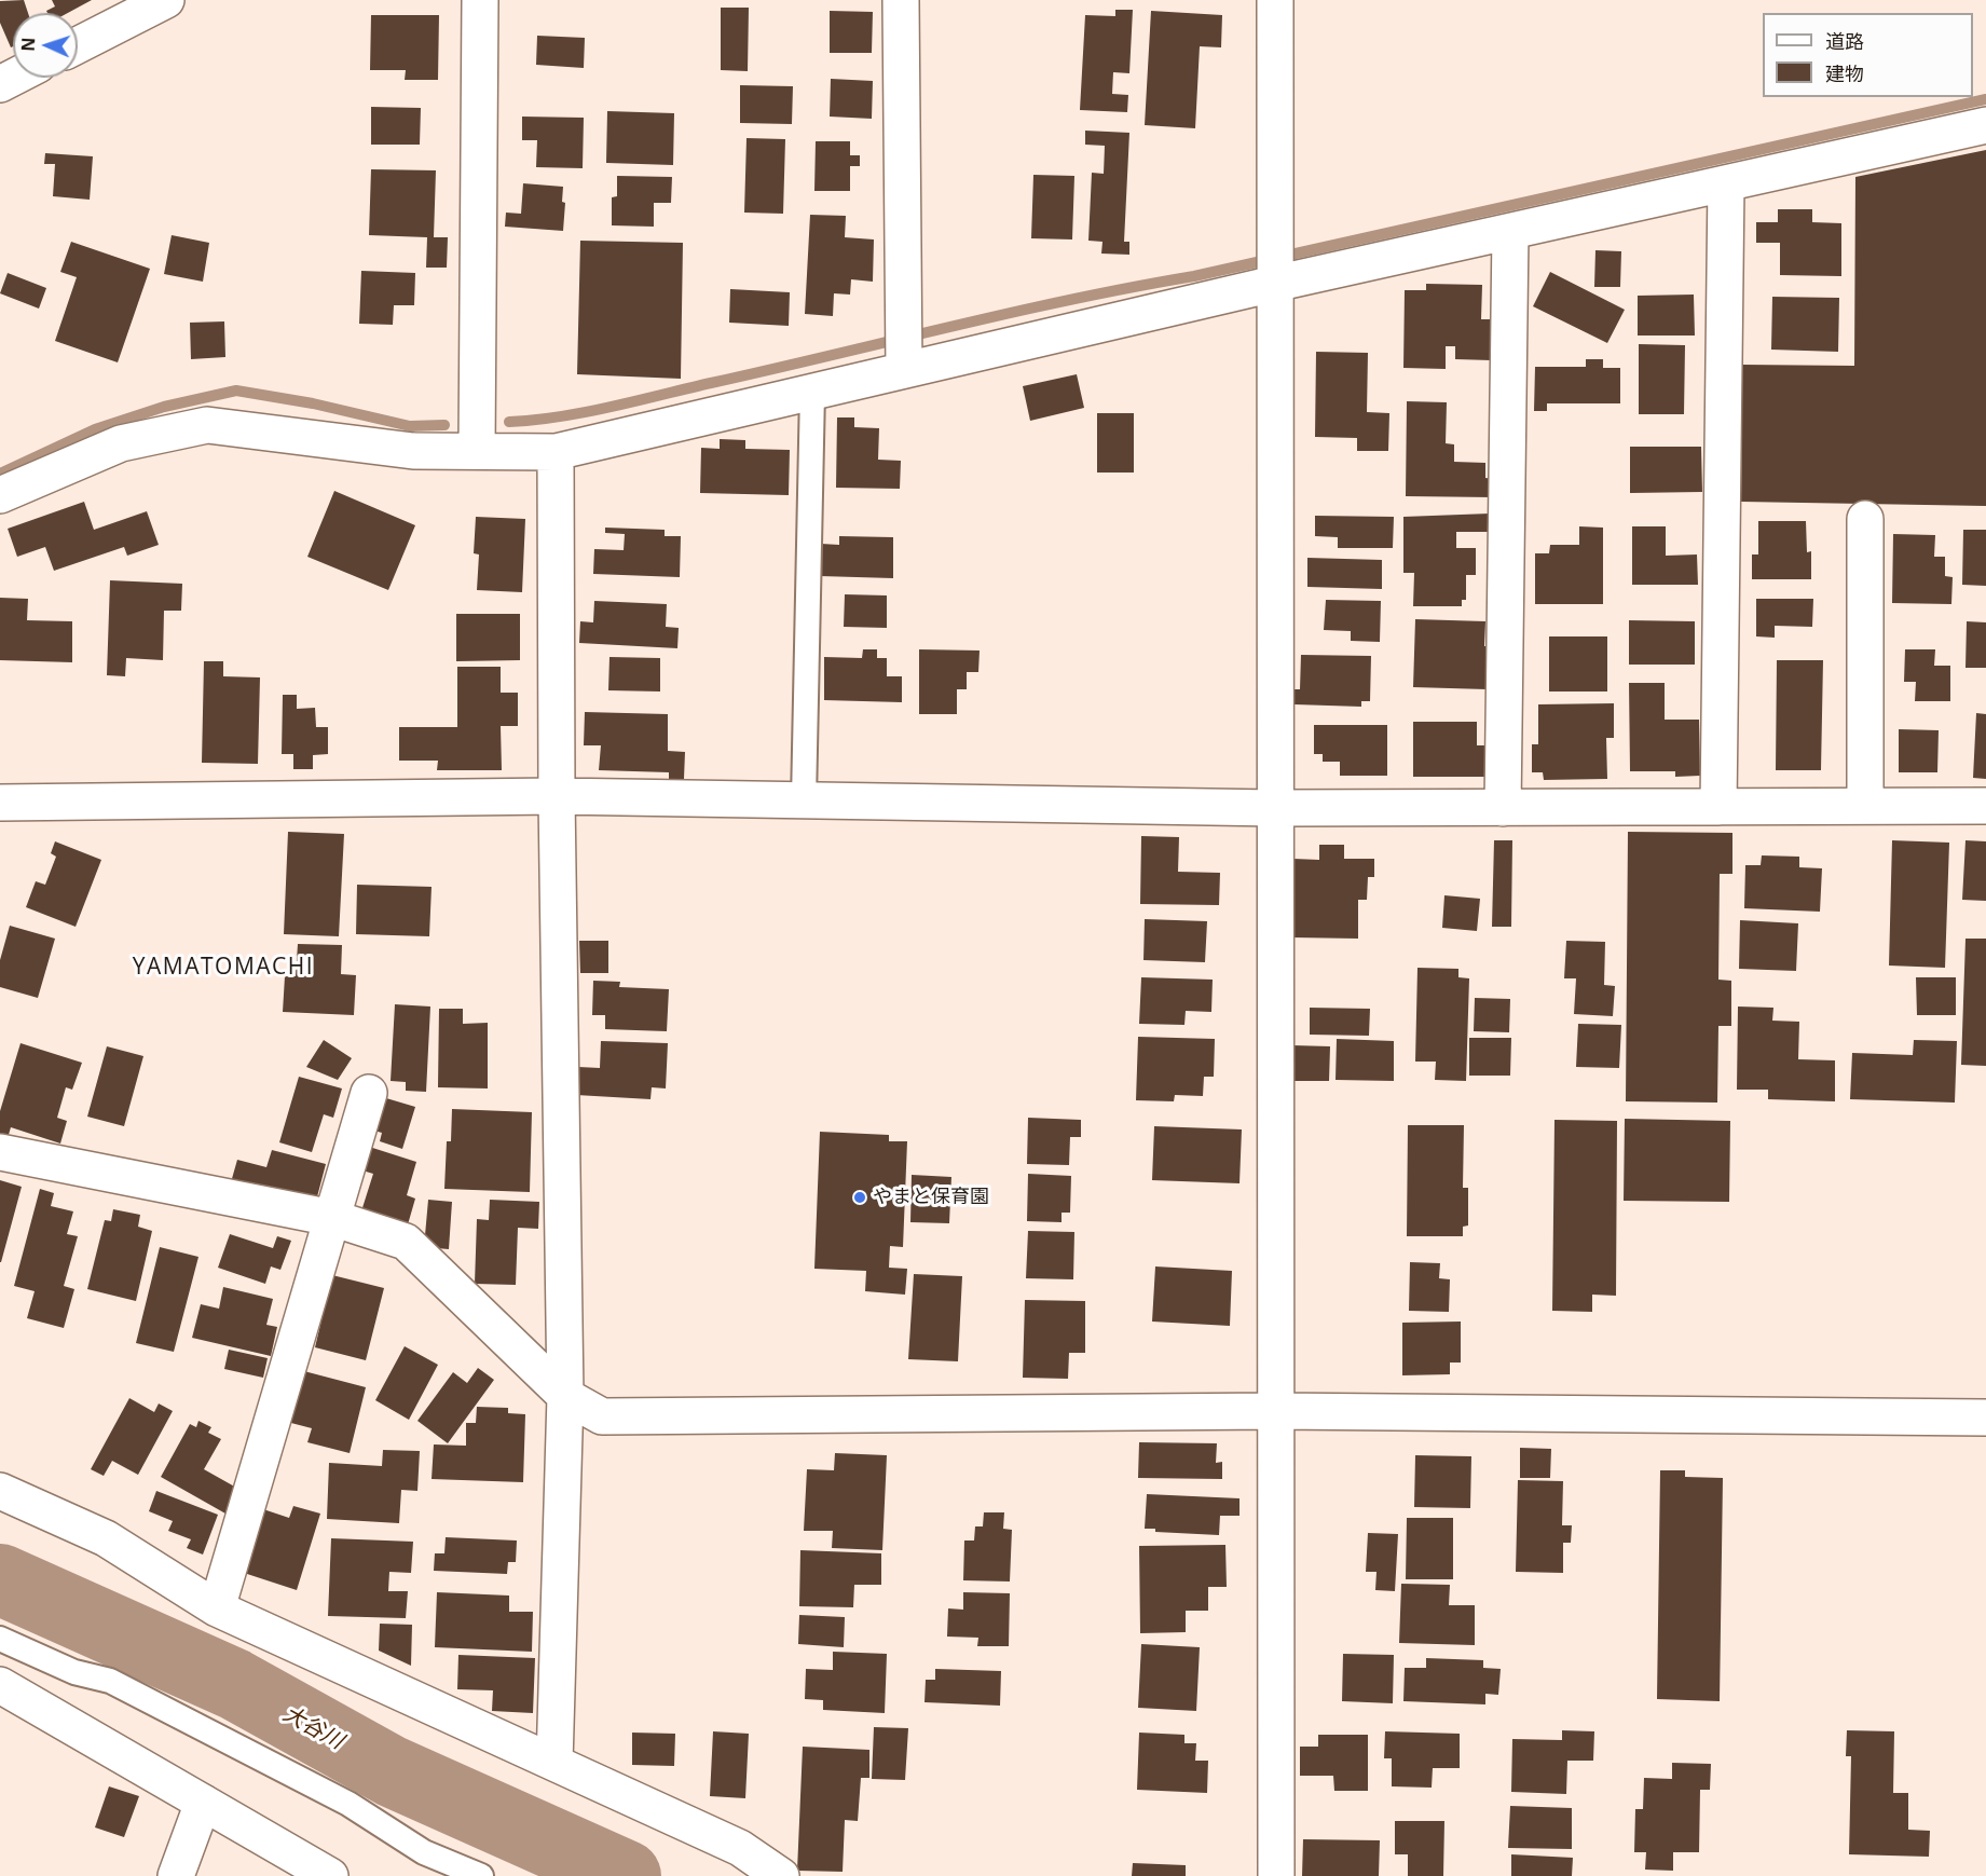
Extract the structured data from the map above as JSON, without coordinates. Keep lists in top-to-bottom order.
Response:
{
  "districts": ["YAMATOMACHI"],
  "water": ["大谷川"],
  "places": ["やまと保育園"],
  "legend": ["道路", "建物"],
  "north": "left"
}
